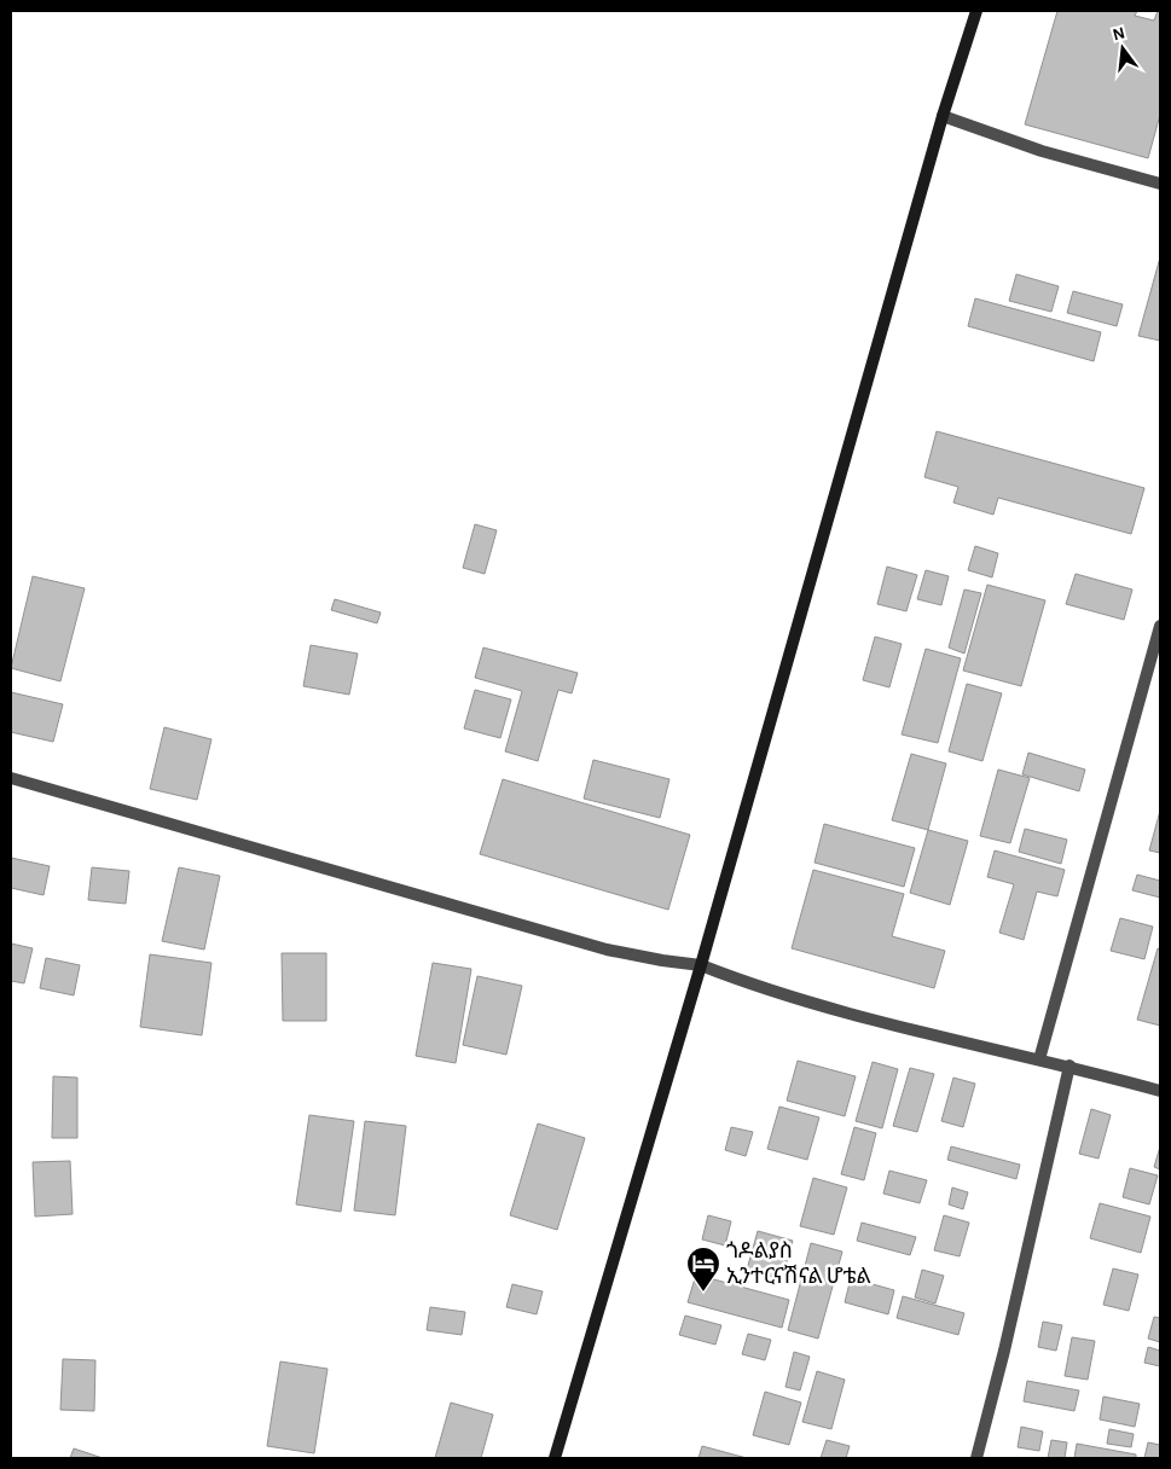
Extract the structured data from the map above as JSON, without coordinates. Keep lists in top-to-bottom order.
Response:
{
  "places": {
    "hotel": ["ጎዶልያስ ኢንተርናሽናል ሆቴል"]
  },
  "north": "top"
}
